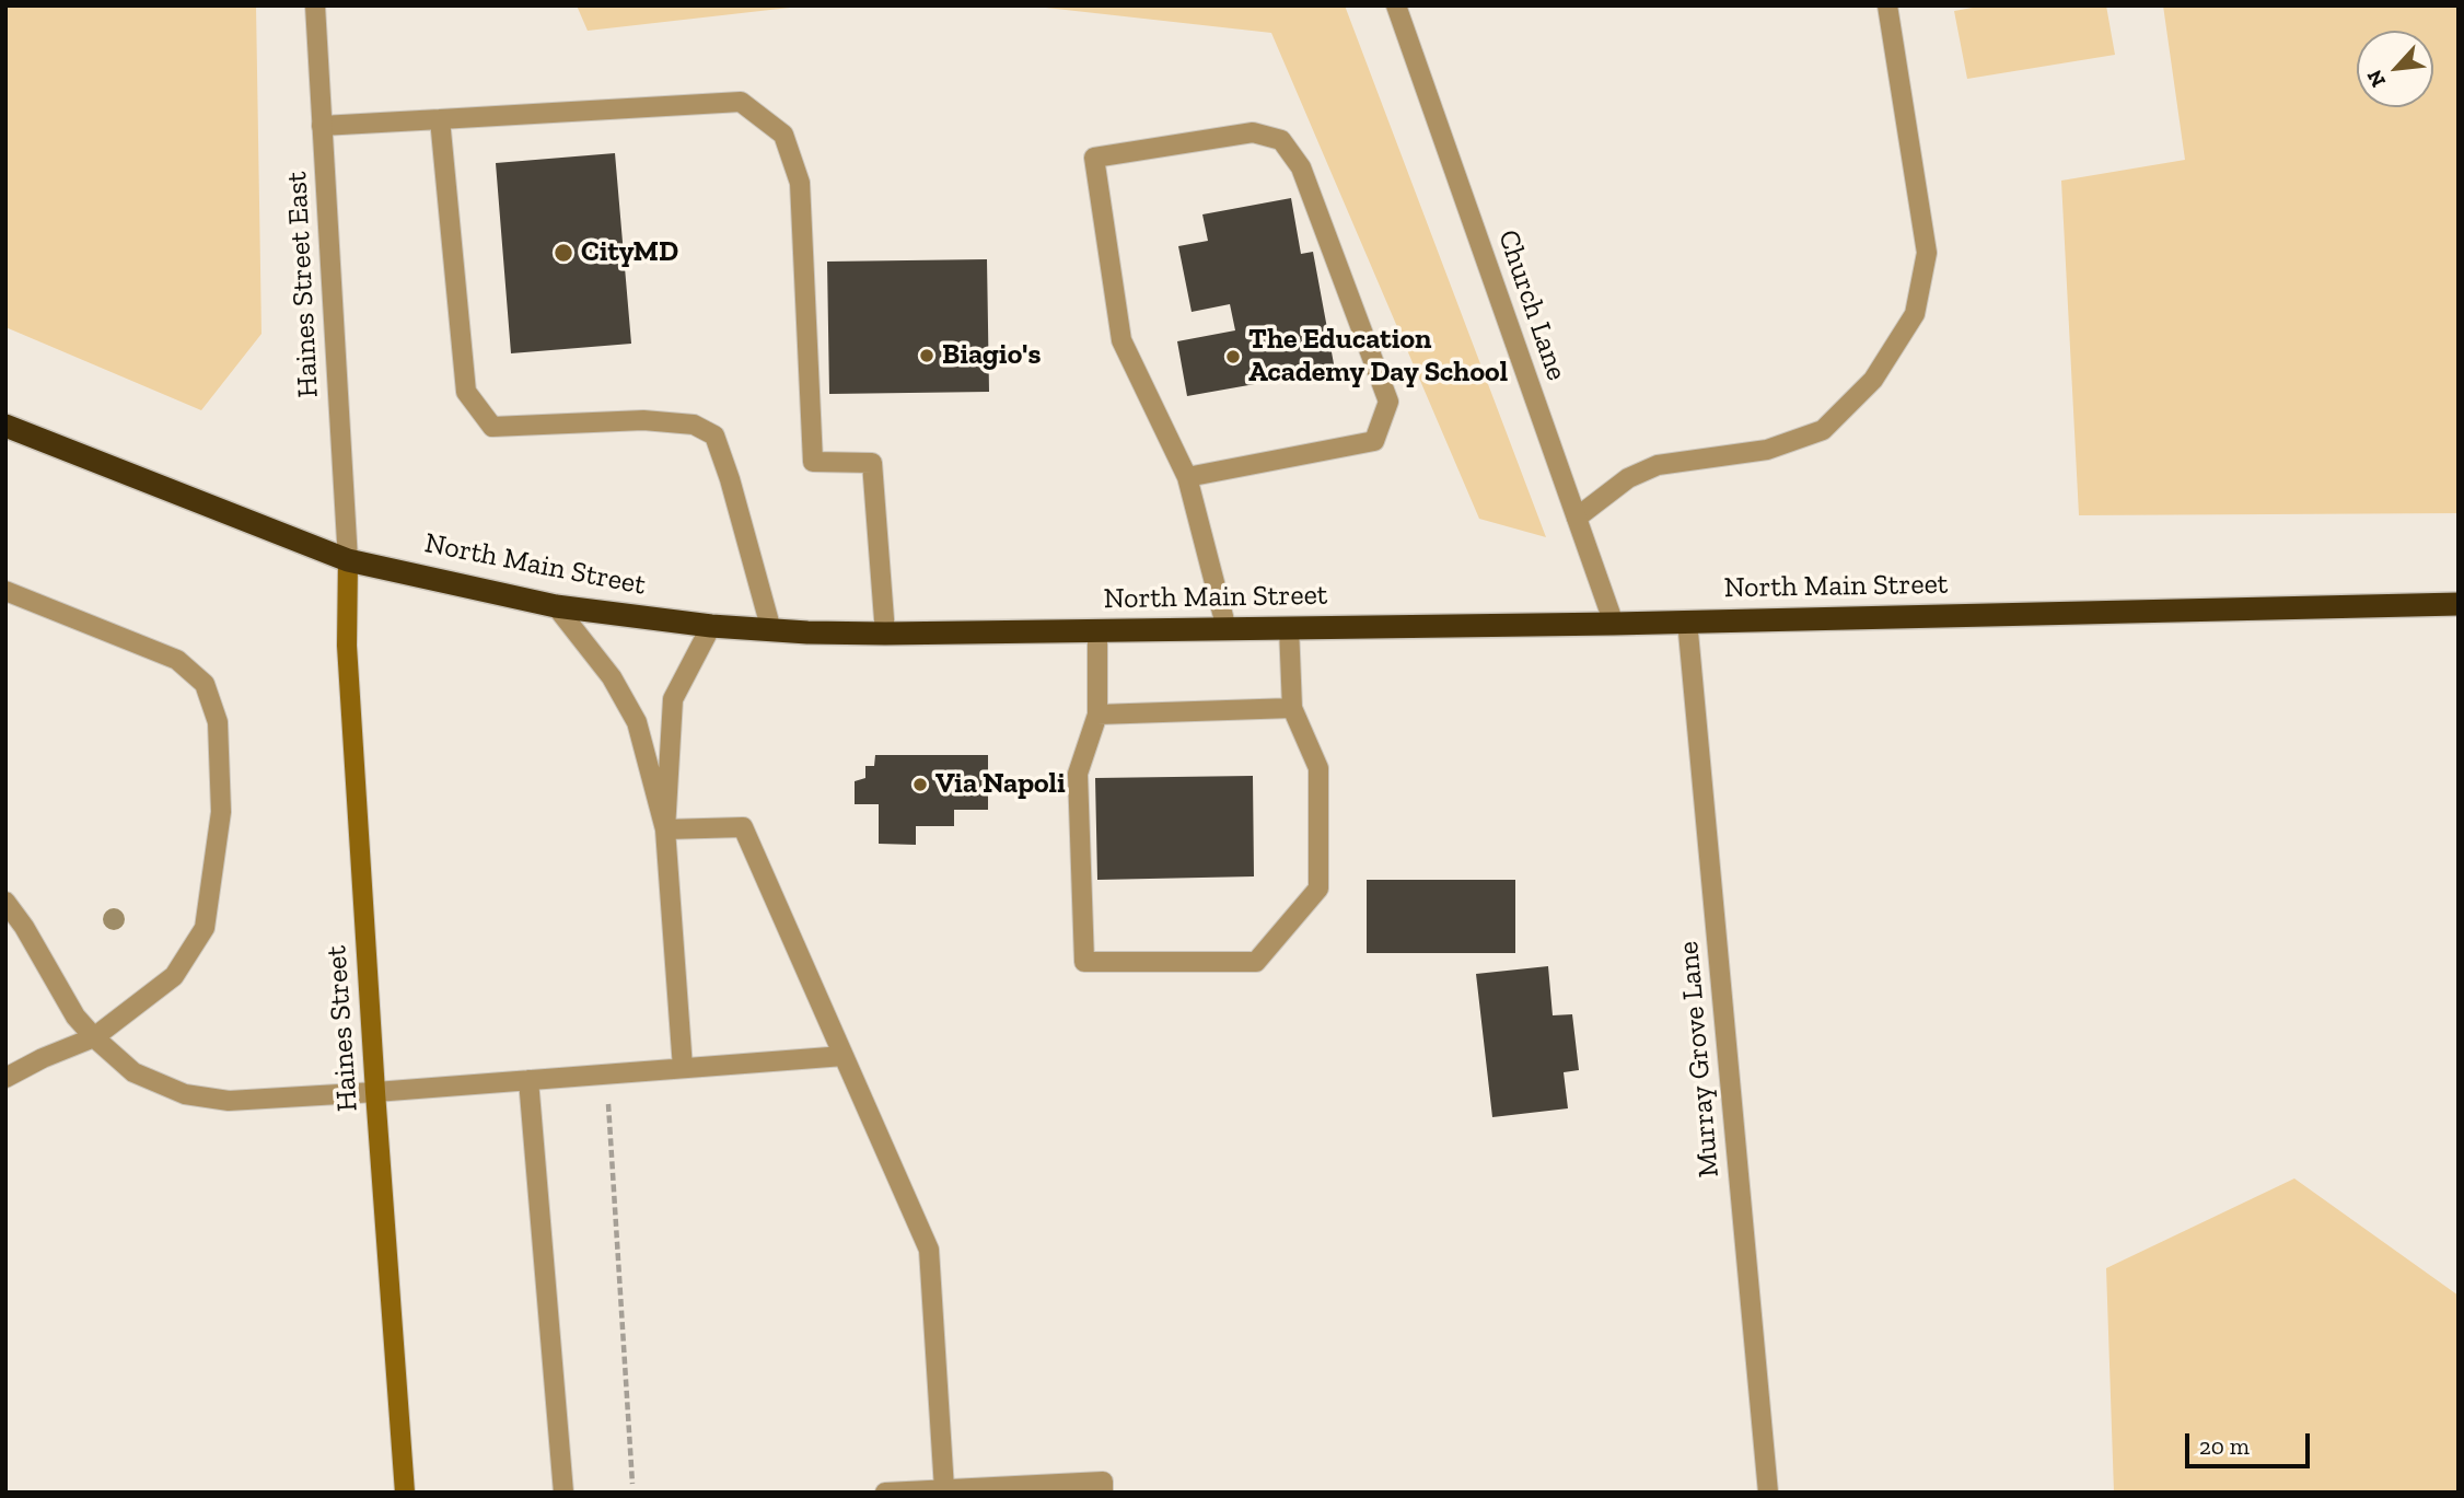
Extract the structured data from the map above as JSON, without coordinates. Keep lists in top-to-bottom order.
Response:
{
  "streets": {
    "highway": ["North Main Street"],
    "street": [
      "Haines Street East",
      "Church Lane",
      "Haines Street",
      "Murray Grove Lane"
    ]
  },
  "crossings": [
    ["Haines Street East", "North Main Street"],
    ["Haines Street East", "Haines Street"],
    ["Church Lane", "North Main Street"],
    ["North Main Street", "Haines Street"],
    ["North Main Street", "Murray Grove Lane"]
  ],
  "places": [
    "CityMD",
    "Biagio's",
    "The Education Academy Day School",
    "Via Napoli"
  ],
  "scale_bar": "20 m",
  "north": "bottom left"
}
